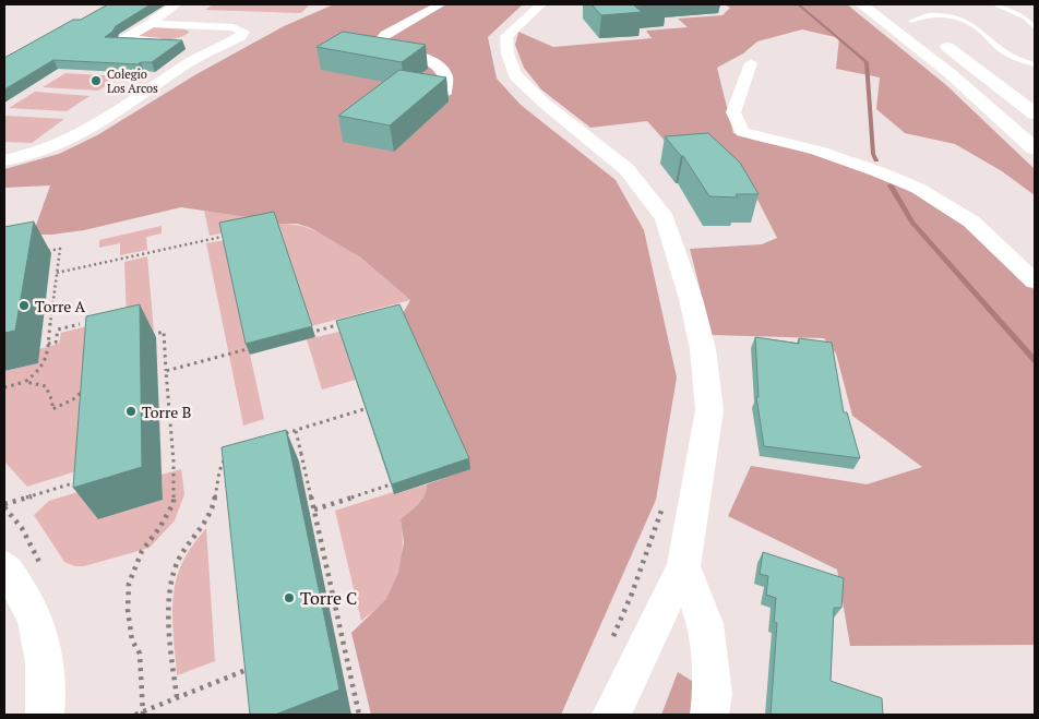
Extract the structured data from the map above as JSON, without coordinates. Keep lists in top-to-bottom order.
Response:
{
  "places": [
    "Colegio Los Arcos",
    "Torre A",
    "Torre B",
    "Torre C"
  ]
}
